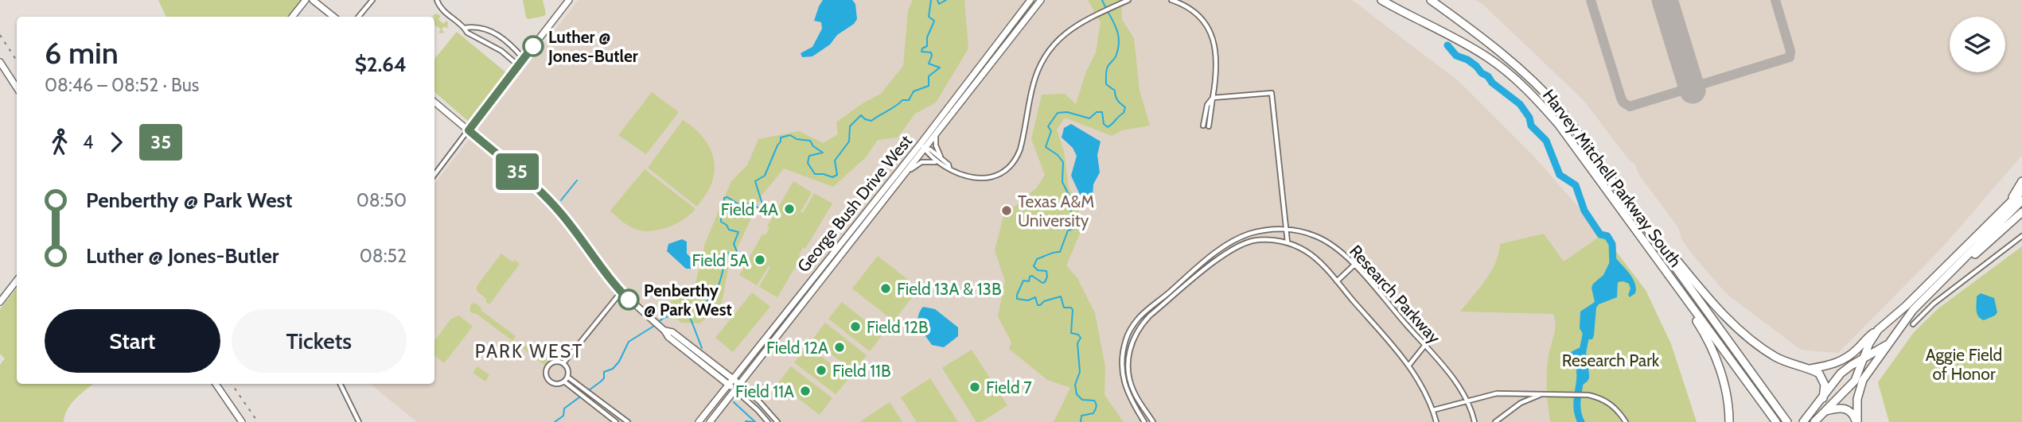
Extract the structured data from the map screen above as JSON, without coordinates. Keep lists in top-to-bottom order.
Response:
{
  "streets": {
    "highway": ["Harvey Mitchell Parkway South"],
    "main road": ["George Bush Drive West"],
    "street": ["Research Parkway"]
  },
  "districts": ["PARK WEST"],
  "parks": ["Aggie Field of Honor", "Research Park"],
  "places": [
    "Luther @ Jones-Butler",
    "Field 4A",
    "Texas A&M University",
    "Field 5A",
    "Field 13A & 13B",
    "Penberthy @ Park West",
    "Field 12B",
    "Field 12A",
    "Field 11B",
    "Field 7",
    "Field 11A"
  ],
  "lines": ["bus line 35"],
  "page": {
    "on_map": "35",
    "heading": ["6 min", "08:46 – 08:52 · Bus", "$2.64"],
    "legs": ["4", "35"],
    "list": [
      {
        "name": "Penberthy @ Park West",
        "value": "08:50"
      },
      {
        "name": "Luther @ Jones-Butler",
        "value": "08:52"
      }
    ],
    "buttons": ["Start", "Tickets"]
  }
}
